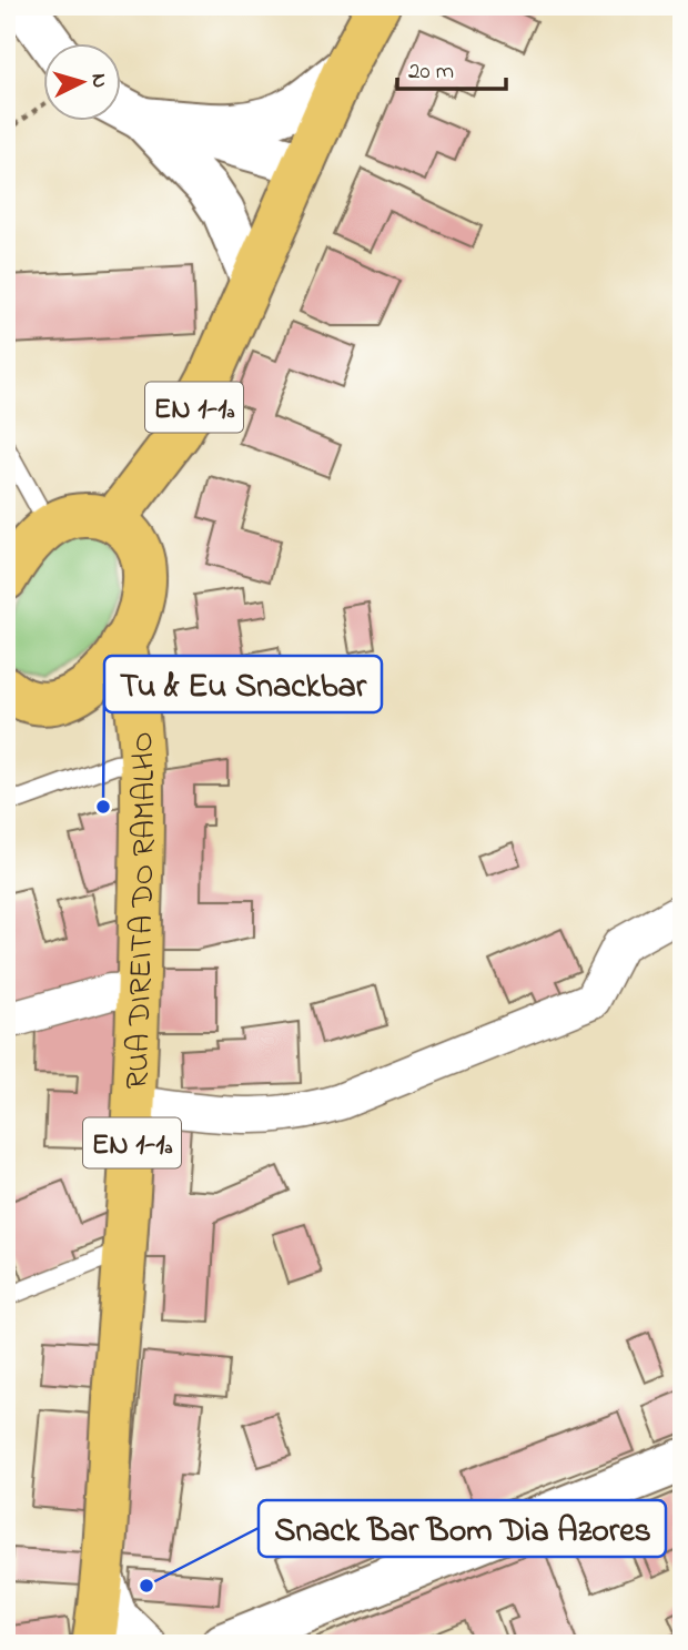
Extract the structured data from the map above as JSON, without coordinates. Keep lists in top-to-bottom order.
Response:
{
  "streets": {
    "main road": ["EN 1-1ª", "RUA DIREITA DO RAMALHO"]
  },
  "places": ["Tu & Eu Snackbar", "Snack Bar Bom Dia Azores"],
  "scale_bar": "20 m",
  "north": "right"
}
